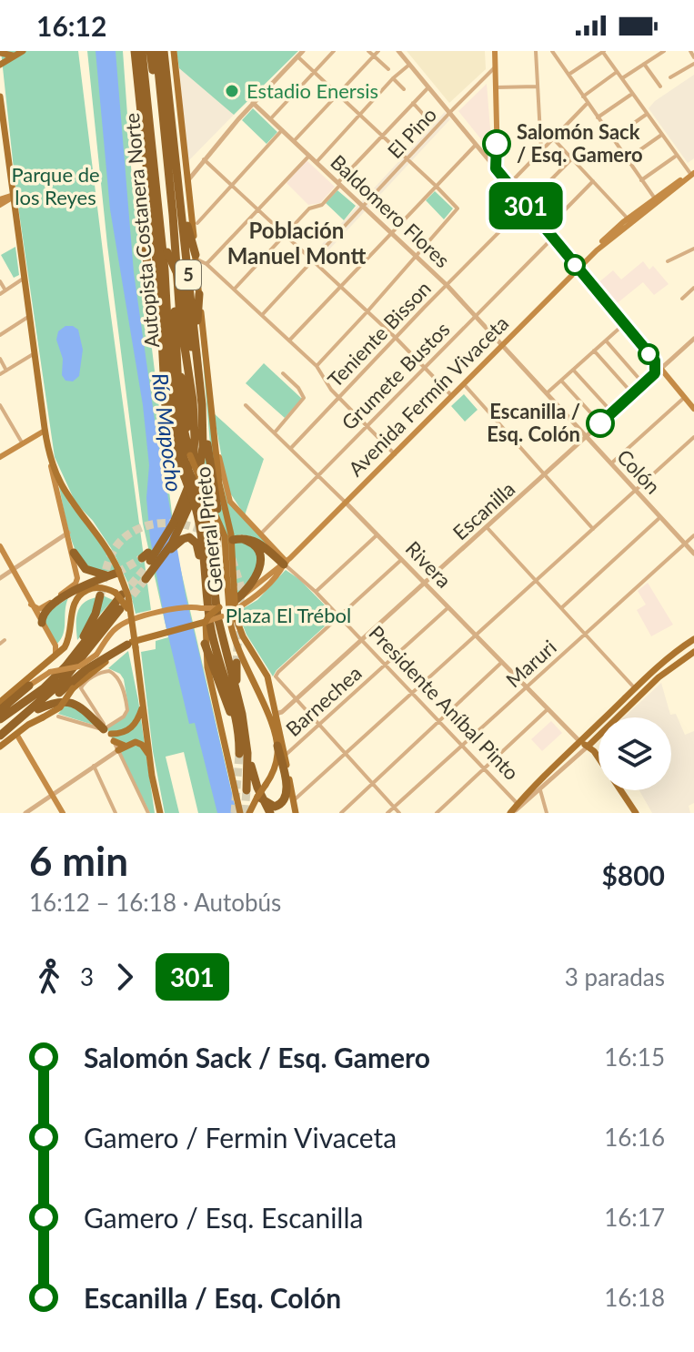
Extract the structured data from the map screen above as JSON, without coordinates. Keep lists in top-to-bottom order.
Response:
{
  "streets": {
    "highway": ["Autopista Costanera Norte", "5"],
    "main road": [
      "Avenida Fermín Vivaceta",
      "General Prieto",
      "Rivera",
      "Presidente Aníbal Pinto"
    ],
    "street": [
      "El Pino",
      "Baldomero Flores",
      "Teniente Bisson",
      "Grumete Bustos",
      "Colón",
      "Escanilla",
      "Maruri",
      "Barnechea"
    ]
  },
  "crossings": [
    ["El Pino", "Baldomero Flores"],
    ["Baldomero Flores", "Teniente Bisson"],
    ["Baldomero Flores", "Grumete Bustos"],
    ["Baldomero Flores", "Avenida Fermín Vivaceta"],
    ["Baldomero Flores", "Colón"],
    ["Autopista Costanera Norte", "General Prieto"],
    ["Teniente Bisson", "Rivera"],
    ["Grumete Bustos", "Rivera"],
    ["Grumete Bustos", "Presidente Aníbal Pinto"],
    ["Avenida Fermín Vivaceta", "Colón"],
    ["Avenida Fermín Vivaceta", "Rivera"],
    ["Avenida Fermín Vivaceta", "Presidente Aníbal Pinto"],
    ["Colón", "Escanilla"],
    ["Colón", "Maruri"],
    ["Escanilla", "General Prieto"],
    ["Escanilla", "Rivera"],
    ["Escanilla", "Presidente Aníbal Pinto"],
    ["General Prieto", "Barnechea"],
    ["General Prieto", "Presidente Aníbal Pinto"],
    ["Rivera", "Maruri"],
    ["Rivera", "Barnechea"],
    ["Maruri", "Presidente Aníbal Pinto"],
    ["Barnechea", "Presidente Aníbal Pinto"]
  ],
  "districts": ["Población Manuel Montt"],
  "water": ["Río Mapocho"],
  "parks": ["Parque de los Reyes", "Plaza El Trébol"],
  "places": ["Estadio Enersis", "Salomón Sack / Esq. Gamero", "Escanilla / Esq. Colón"],
  "lines": ["bus line 301"],
  "page": {
    "status": "16:12",
    "on_map": "301",
    "heading": ["6 min", "16:12 – 16:18 · Autobús", "$800"],
    "legs": ["3", "301", "3 paradas"],
    "list": [
      {
        "name": "Salomón Sack / Esq. Gamero",
        "value": "16:15"
      },
      {
        "name": "Gamero / Fermin Vivaceta",
        "value": "16:16"
      },
      {
        "name": "Gamero / Esq. Escanilla",
        "value": "16:17"
      },
      {
        "name": "Escanilla / Esq. Colón",
        "value": "16:18"
      }
    ]
  }
}
